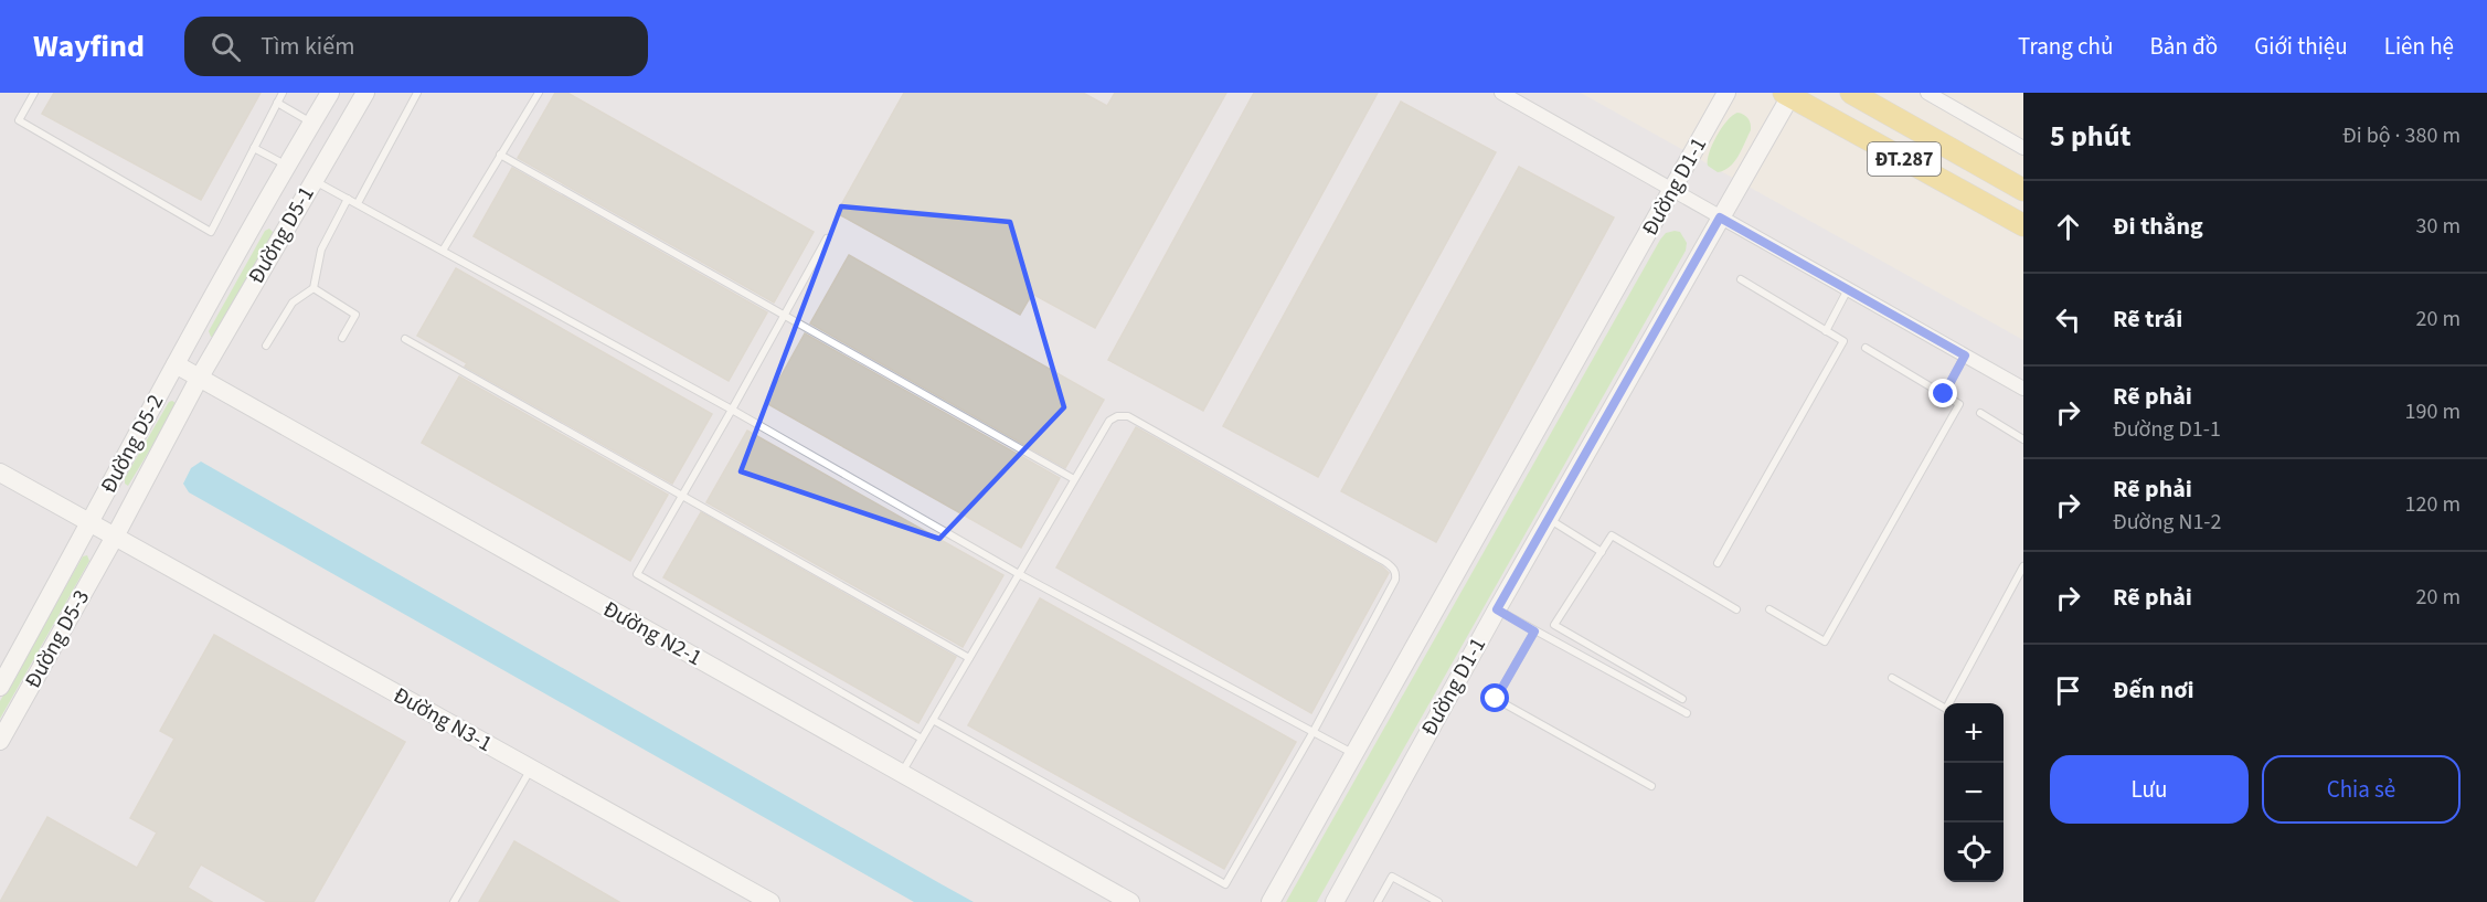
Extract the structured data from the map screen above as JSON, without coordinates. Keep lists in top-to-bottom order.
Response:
{
  "streets": {
    "main road": ["ĐT.287"],
    "street": [
      "Đường D1-1",
      "Đường D5-1",
      "Đường D5-2",
      "Đường N2-1",
      "Đường D5-3",
      "Đường N3-1"
    ]
  },
  "crossings": [
    ["ĐT.287", "Đường D1-1"],
    ["Đường D5-1", "Đường D5-2"],
    ["Đường D5-1", "Đường N2-1"],
    ["Đường D5-2", "Đường N2-1"],
    ["Đường D5-2", "Đường D5-3"],
    ["Đường D5-2", "Đường N3-1"],
    ["Đường D5-3", "Đường N3-1"]
  ],
  "page": {
    "header": "Wayfind",
    "search": "Tìm kiếm",
    "nav": [
      "Trang chủ",
      "Bản đồ",
      "Giới thiệu",
      "Liên hệ"
    ],
    "heading": ["5 phút", "Đi bộ · 380 m"],
    "list": [
      ["Đi thẳng", "30 m"],
      ["Rẽ trái", "20 m"],
      ["Rẽ phải", "Đường D1-1", "190 m"],
      ["Rẽ phải", "Đường N1-2", "120 m"],
      ["Rẽ phải", "20 m"],
      "Đến nơi"
    ],
    "map_buttons": ["+", "−"],
    "buttons": ["Lưu", "Chia sẻ"]
  }
}
